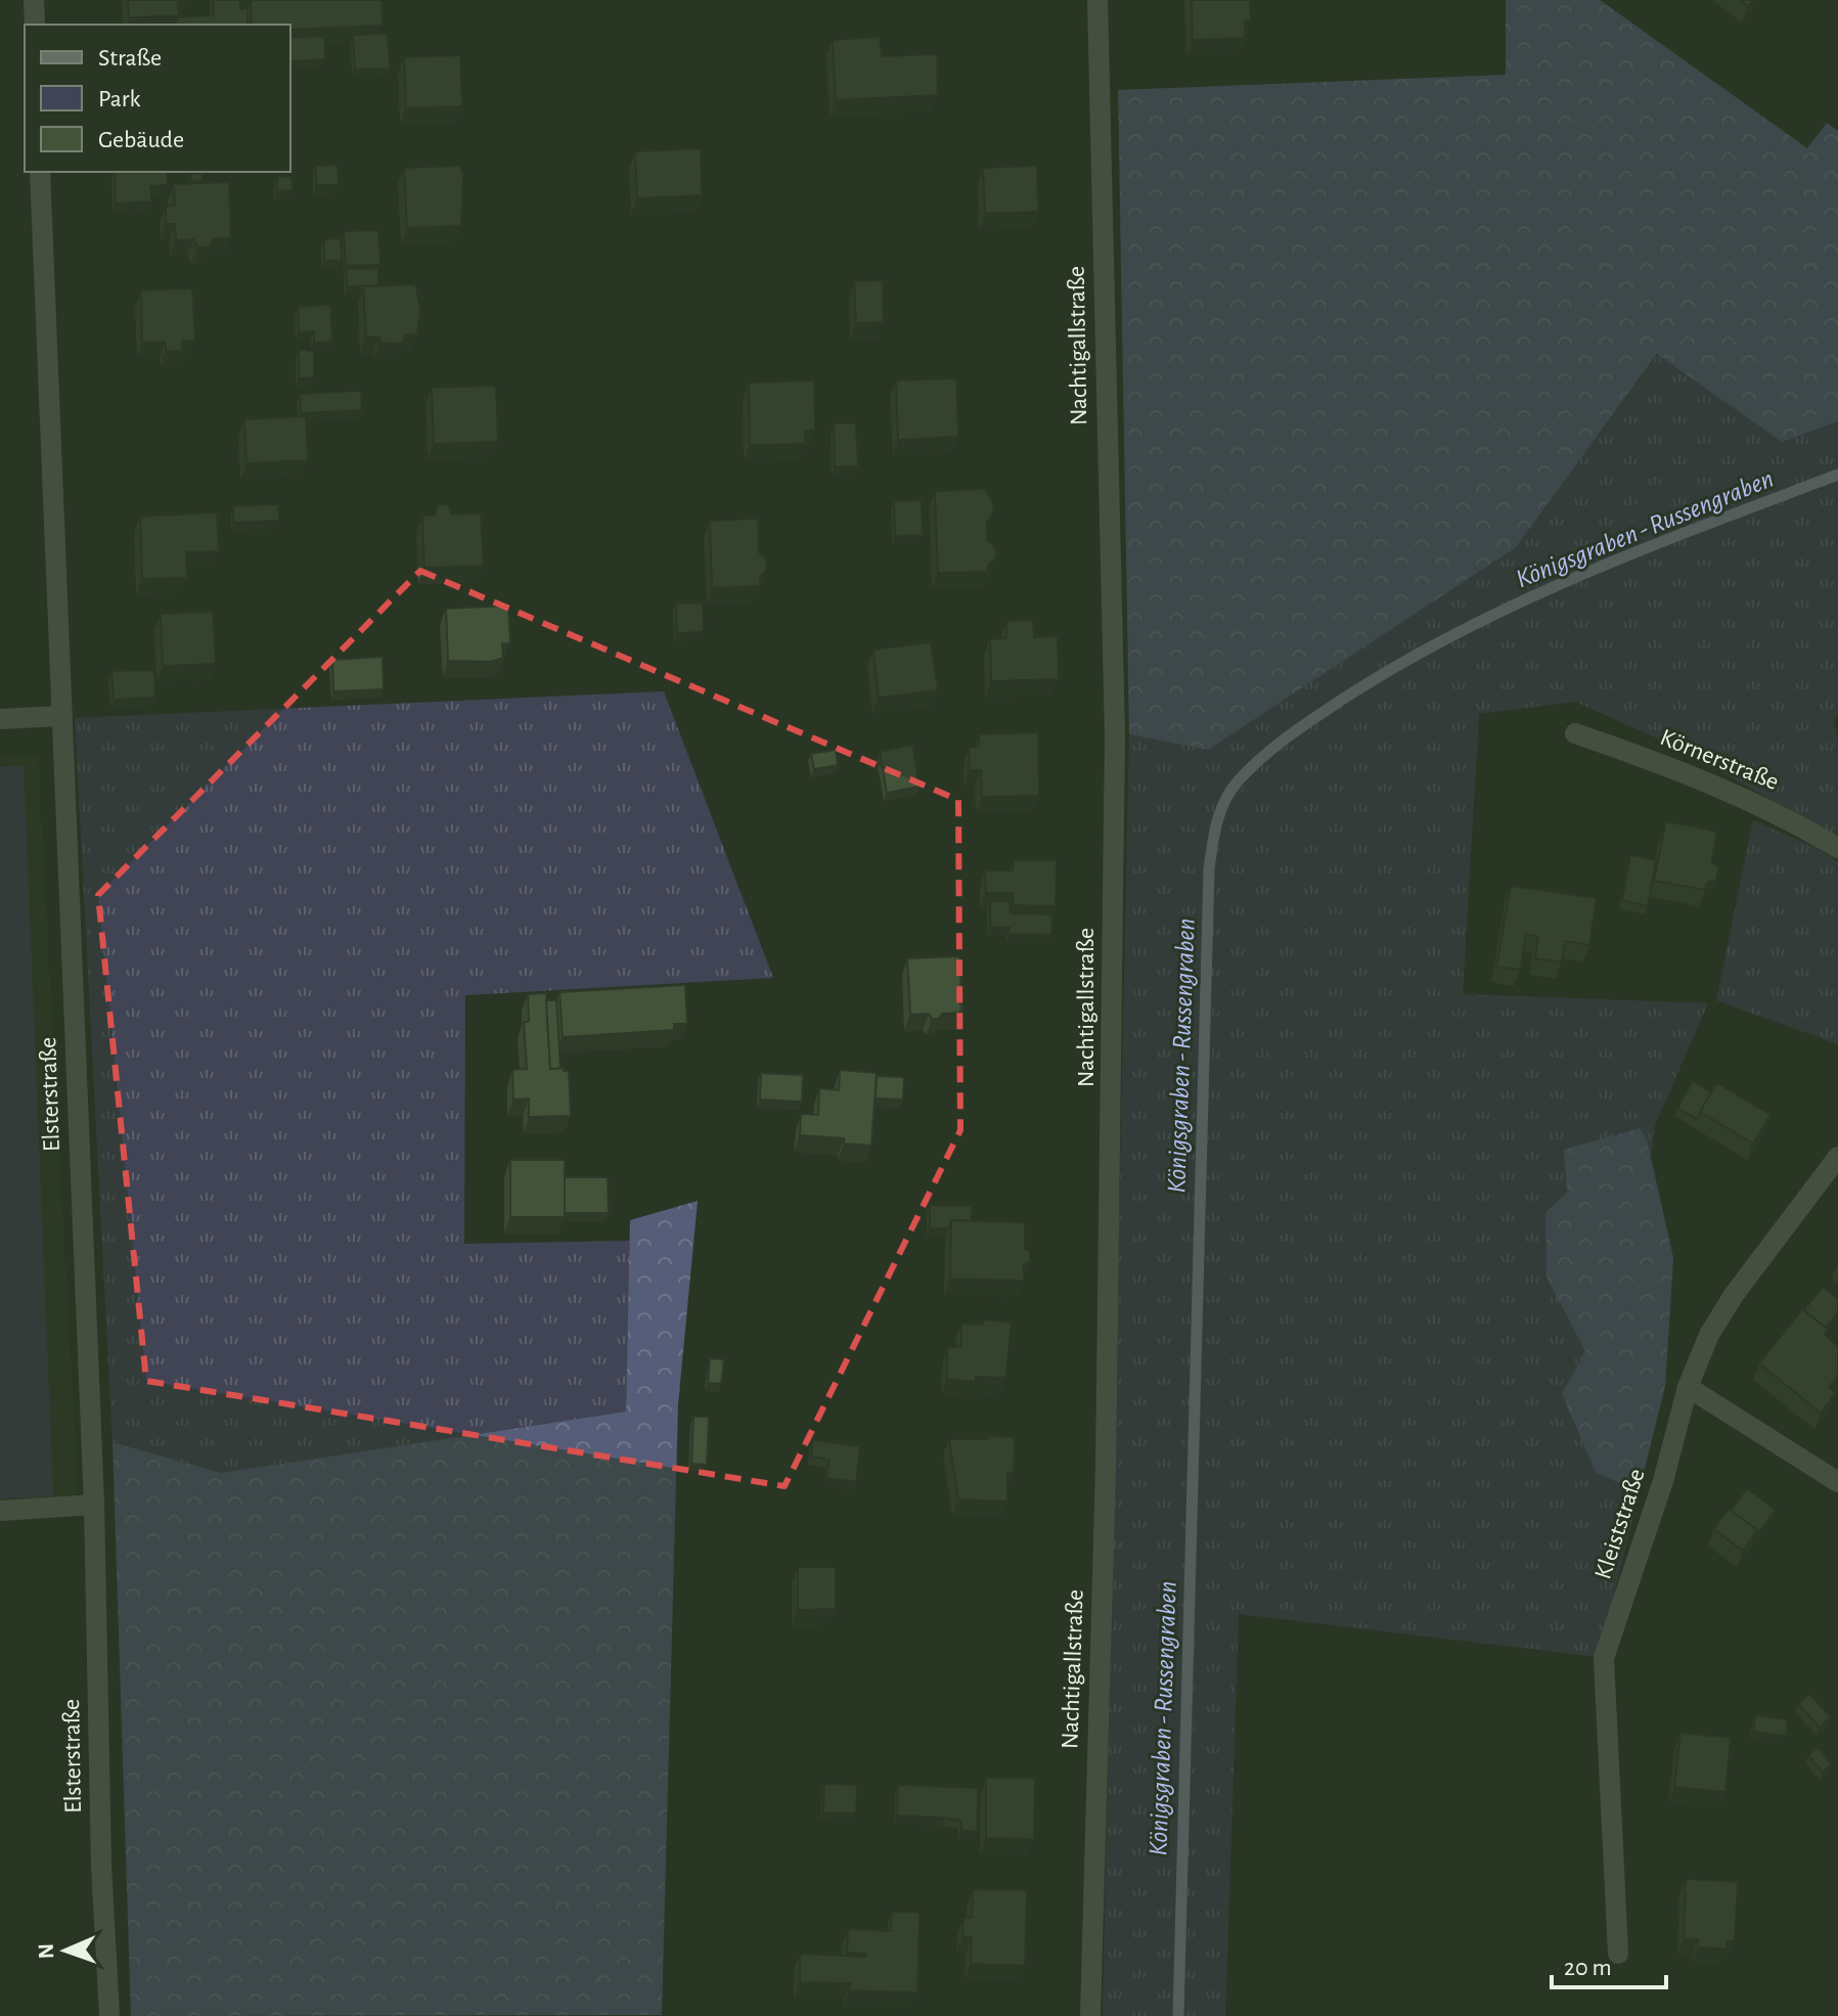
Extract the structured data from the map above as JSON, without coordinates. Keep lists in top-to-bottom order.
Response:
{
  "streets": {
    "street": [
      "Nachtigallstraße",
      "Körnerstraße",
      "Elsterstraße",
      "Kleiststraße"
    ]
  },
  "water": ["Königsgraben - Russengraben"],
  "legend": ["Straße", "Park", "Gebäude"],
  "scale_bar": "20 m",
  "north": "left"
}
